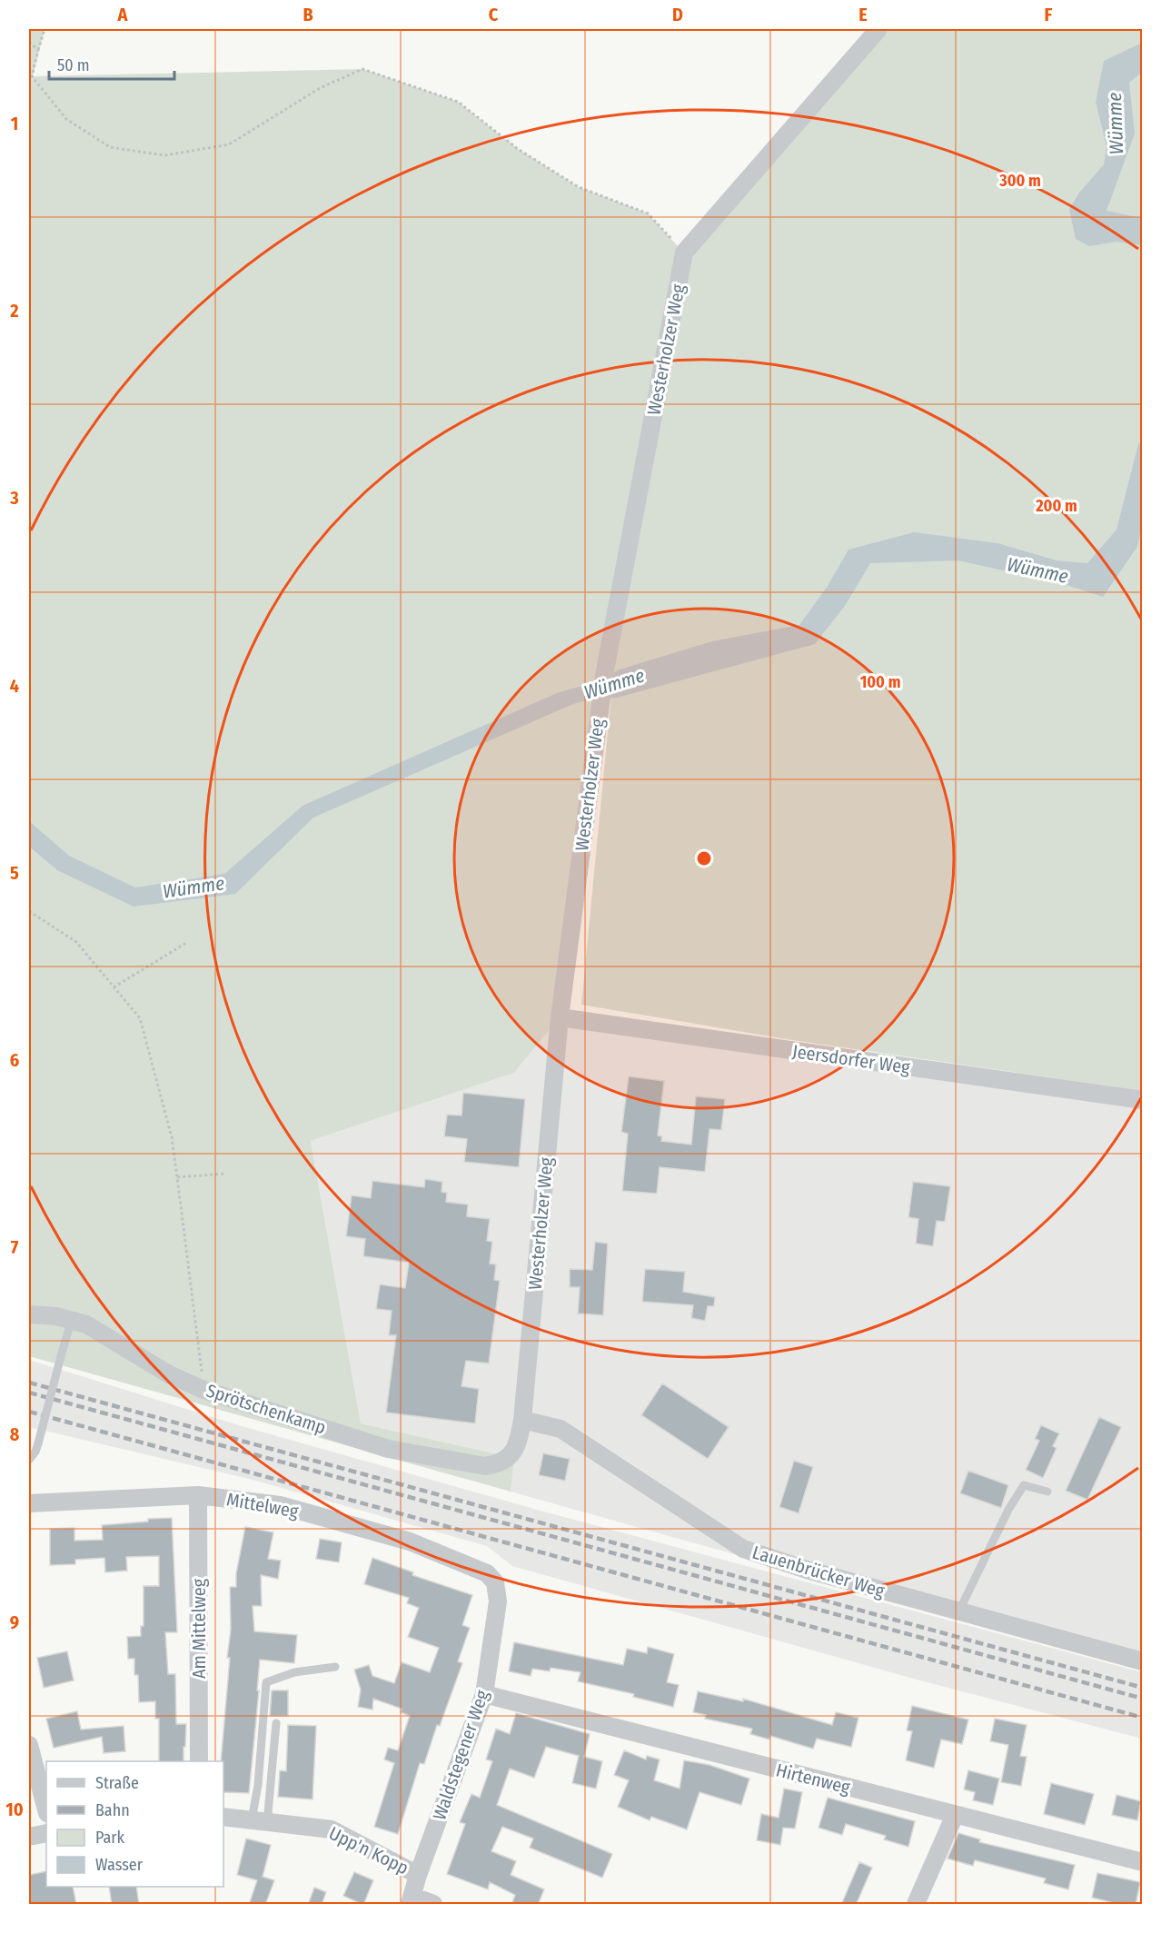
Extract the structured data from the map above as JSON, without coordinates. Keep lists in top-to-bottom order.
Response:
{
  "streets": {
    "street": [
      "Westerholzer Weg",
      "Jeersdorfer Weg",
      "Sprötschenkamp",
      "Mittelweg",
      "Lauenbrücker Weg",
      "Am Mittelweg",
      "Waldstegener Weg",
      "Hirtenweg",
      "Upp'n Kopp"
    ]
  },
  "crossings": [
    ["Westerholzer Weg", "Jeersdorfer Weg"],
    ["Westerholzer Weg", "Sprötschenkamp"],
    ["Westerholzer Weg", "Lauenbrücker Weg"],
    ["Mittelweg", "Am Mittelweg"],
    ["Mittelweg", "Waldstegener Weg"],
    ["Waldstegener Weg", "Hirtenweg"],
    ["Waldstegener Weg", "Upp'n Kopp"]
  ],
  "water": ["Wümme"],
  "legend": [
    "Straße",
    "Bahn",
    "Park",
    "Wasser"
  ],
  "scale_bar": "50 m",
  "grid": {
    "columns": [
      "A",
      "B",
      "C",
      "D",
      "E",
      "F"
    ],
    "rows": [
      "1",
      "2",
      "3",
      "4",
      "5",
      "6",
      "7",
      "8",
      "9",
      "10"
    ]
  },
  "rings": ["300 m", "200 m", "100 m"]
}
